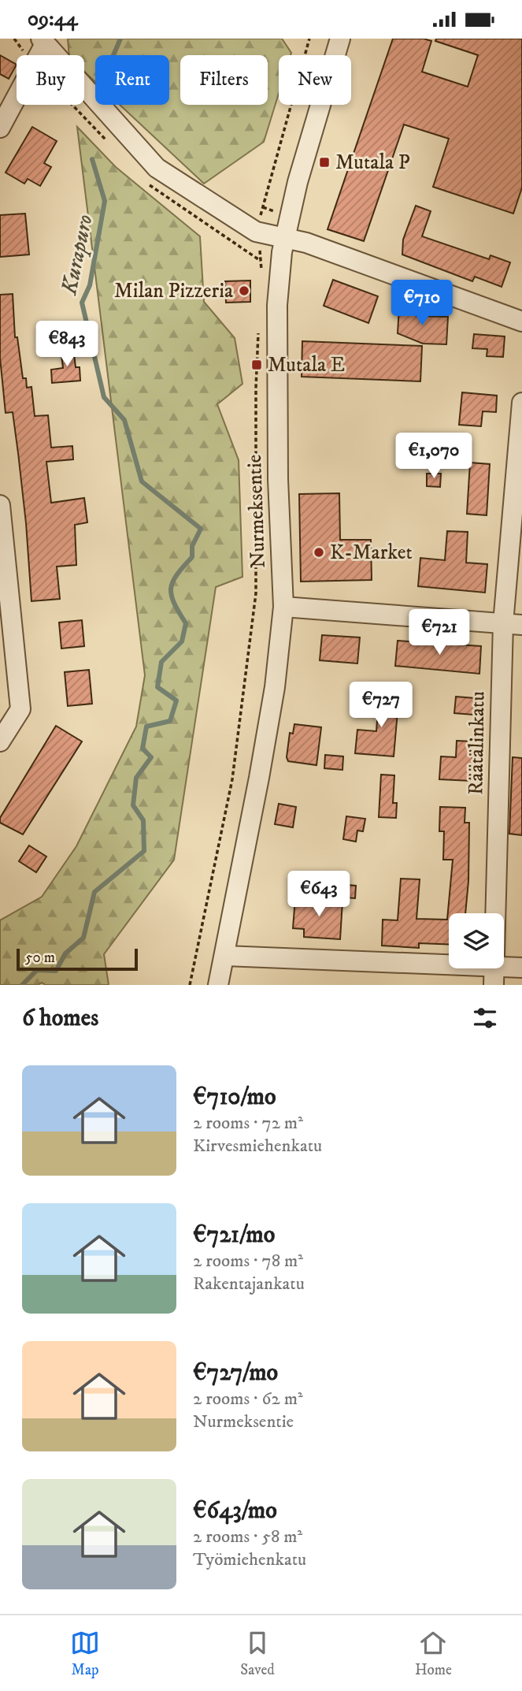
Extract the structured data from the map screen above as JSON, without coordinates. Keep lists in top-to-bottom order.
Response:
{
  "streets": {
    "street": ["Nurmeksentie", "Räätälinkatu"]
  },
  "water": ["Kurapuro"],
  "places": {
    "transit": ["Mutala P", "Mutala E"],
    "other": ["Milan Pizzeria", "K-Market"]
  },
  "scale_bar": "50 m",
  "page": {
    "status": "09:44",
    "chip": [
      "Buy",
      "Rent",
      "Filters",
      "New"
    ],
    "price": [
      "€710",
      "€843",
      "€1,070",
      "€721",
      "€727",
      "€643"
    ],
    "scale": "50 m",
    "heading": "6 homes",
    "list": [
      {
        "name": "€710/mo",
        "note": "2 rooms · 72 m² · Kirvesmiehenkatu"
      },
      {
        "name": "€721/mo",
        "note": "2 rooms · 78 m² · Rakentajankatu"
      },
      {
        "name": "€727/mo",
        "note": "2 rooms · 62 m² · Nurmeksentie"
      },
      {
        "name": "€643/mo",
        "note": "2 rooms · 58 m² · Työmiehenkatu"
      }
    ],
    "tabs": ["Map", "Saved", "Home"]
  }
}
